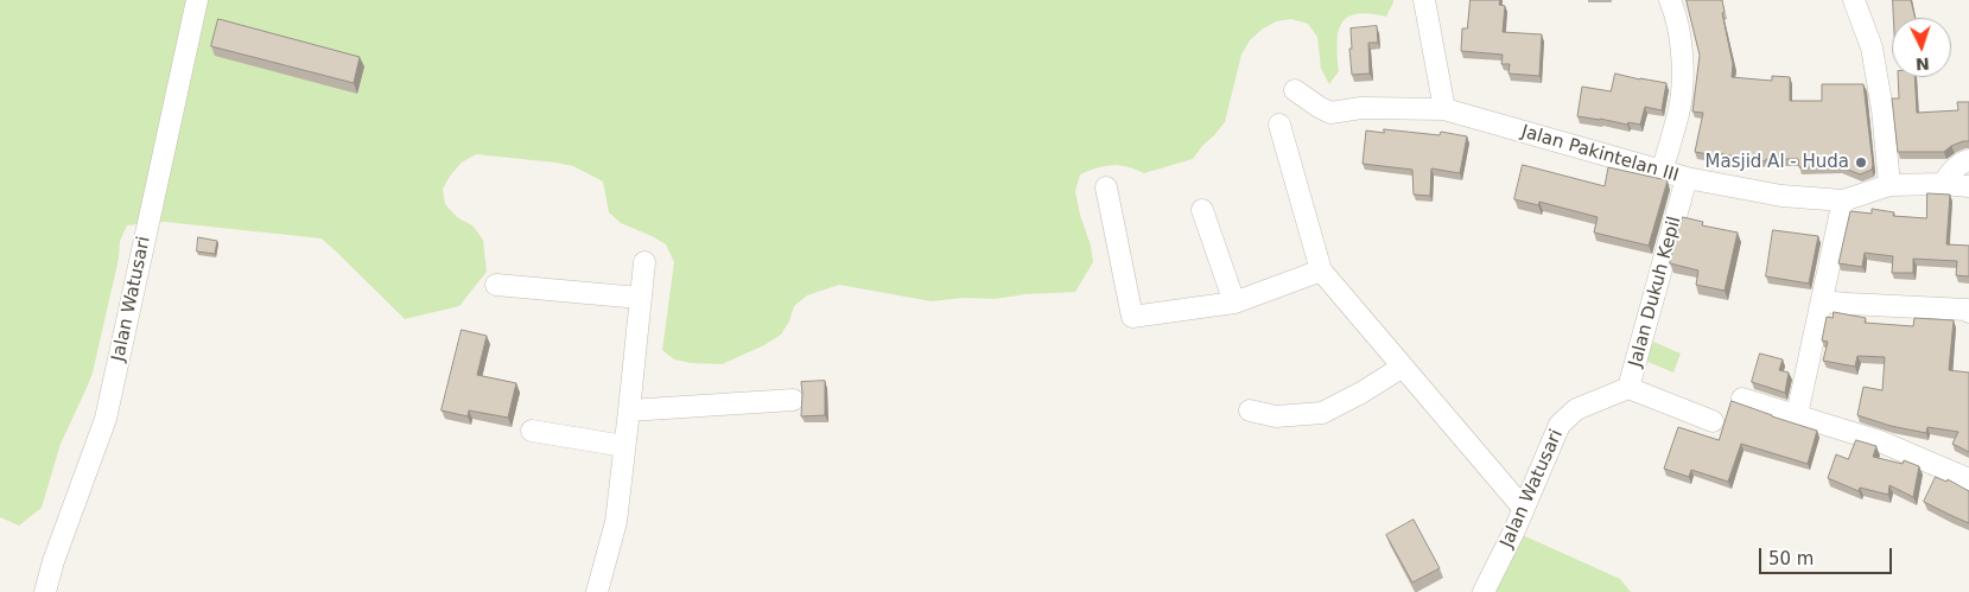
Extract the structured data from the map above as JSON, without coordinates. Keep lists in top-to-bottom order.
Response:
{
  "streets": {
    "street": ["Jalan Pakintelan III", "Jalan Dukuh Kepil", "Jalan Watusari"]
  },
  "crossings": [
    ["Jalan Pakintelan III", "Jalan Dukuh Kepil"],
    ["Jalan Dukuh Kepil", "Jalan Watusari"]
  ],
  "places": ["Masjid Al - Huda"],
  "scale_bar": "50 m",
  "north": "bottom"
}
